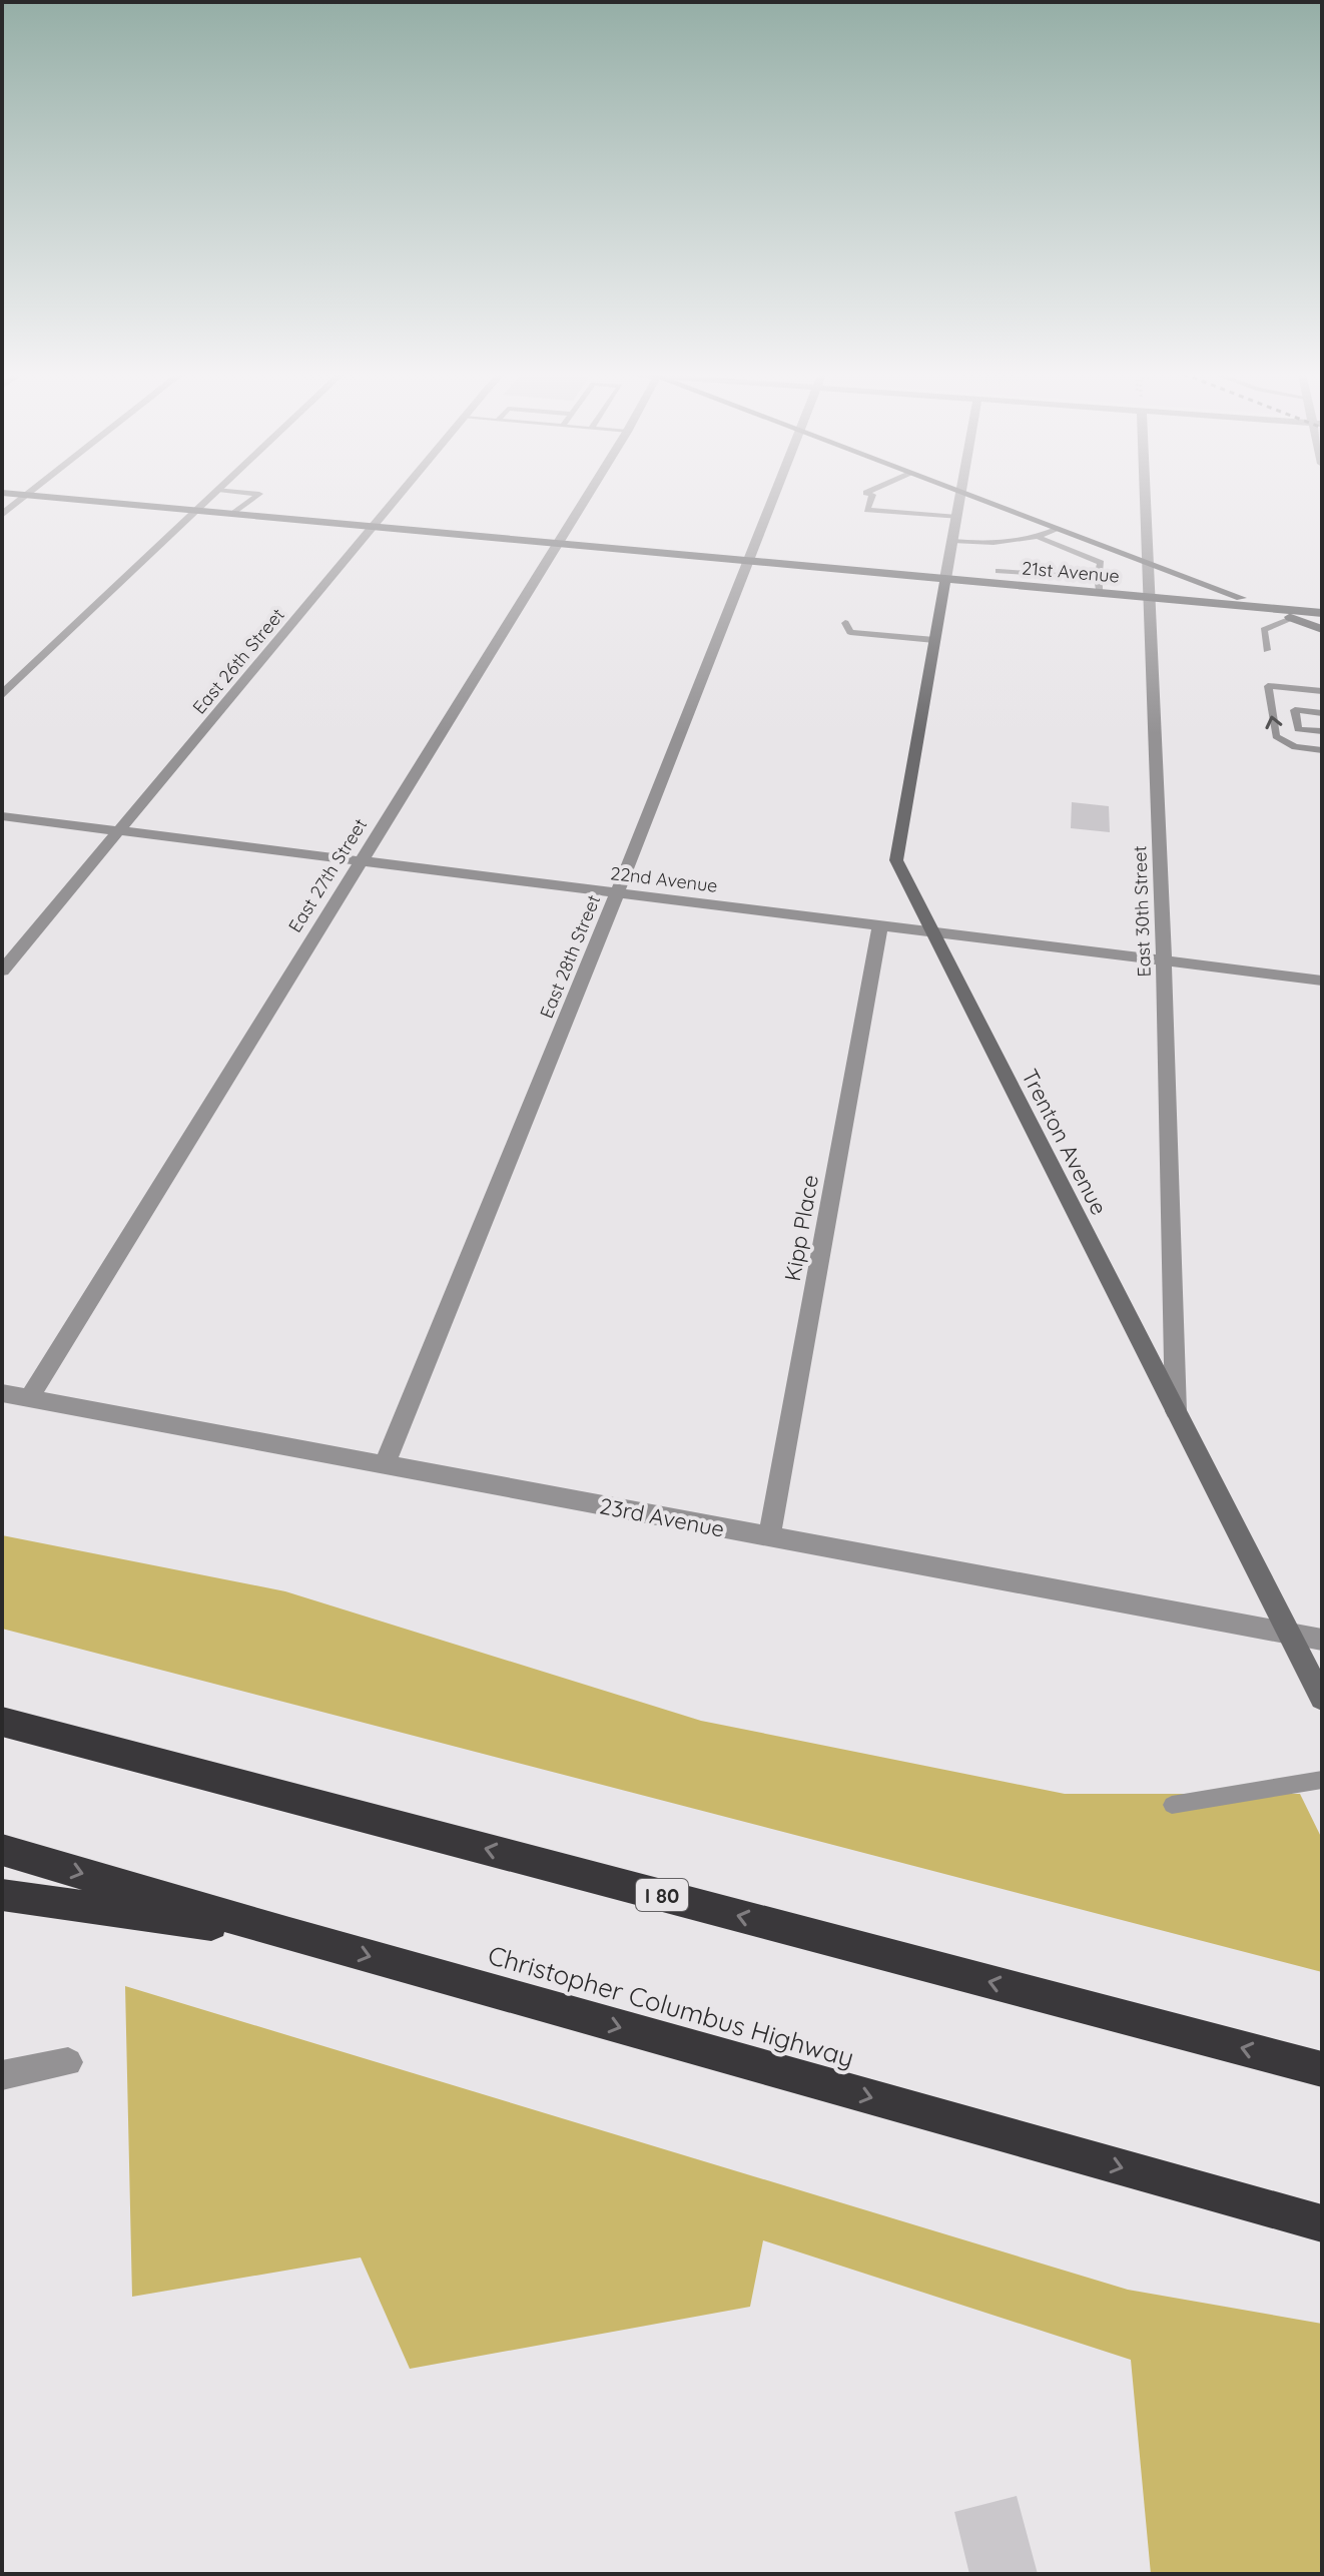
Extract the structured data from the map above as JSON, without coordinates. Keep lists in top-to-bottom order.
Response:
{
  "streets": {
    "highway": ["I 80", "Christopher Columbus Highway"],
    "street": [
      "21st Avenue",
      "East 26th Street",
      "East 27th Street",
      "22nd Avenue",
      "East 30th Street",
      "East 28th Street",
      "Trenton Avenue",
      "Kipp Place",
      "23rd Avenue"
    ]
  },
  "crossings": [
    ["21st Avenue", "East 26th Street"],
    ["21st Avenue", "East 27th Street"],
    ["21st Avenue", "East 30th Street"],
    ["21st Avenue", "East 28th Street"],
    ["21st Avenue", "Trenton Avenue"],
    ["East 26th Street", "22nd Avenue"],
    ["East 27th Street", "22nd Avenue"],
    ["East 27th Street", "23rd Avenue"],
    ["22nd Avenue", "East 30th Street"],
    ["22nd Avenue", "East 28th Street"],
    ["22nd Avenue", "Trenton Avenue"],
    ["22nd Avenue", "Kipp Place"],
    ["East 30th Street", "Trenton Avenue"],
    ["East 28th Street", "23rd Avenue"],
    ["Trenton Avenue", "23rd Avenue"],
    ["Kipp Place", "23rd Avenue"]
  ]
}
